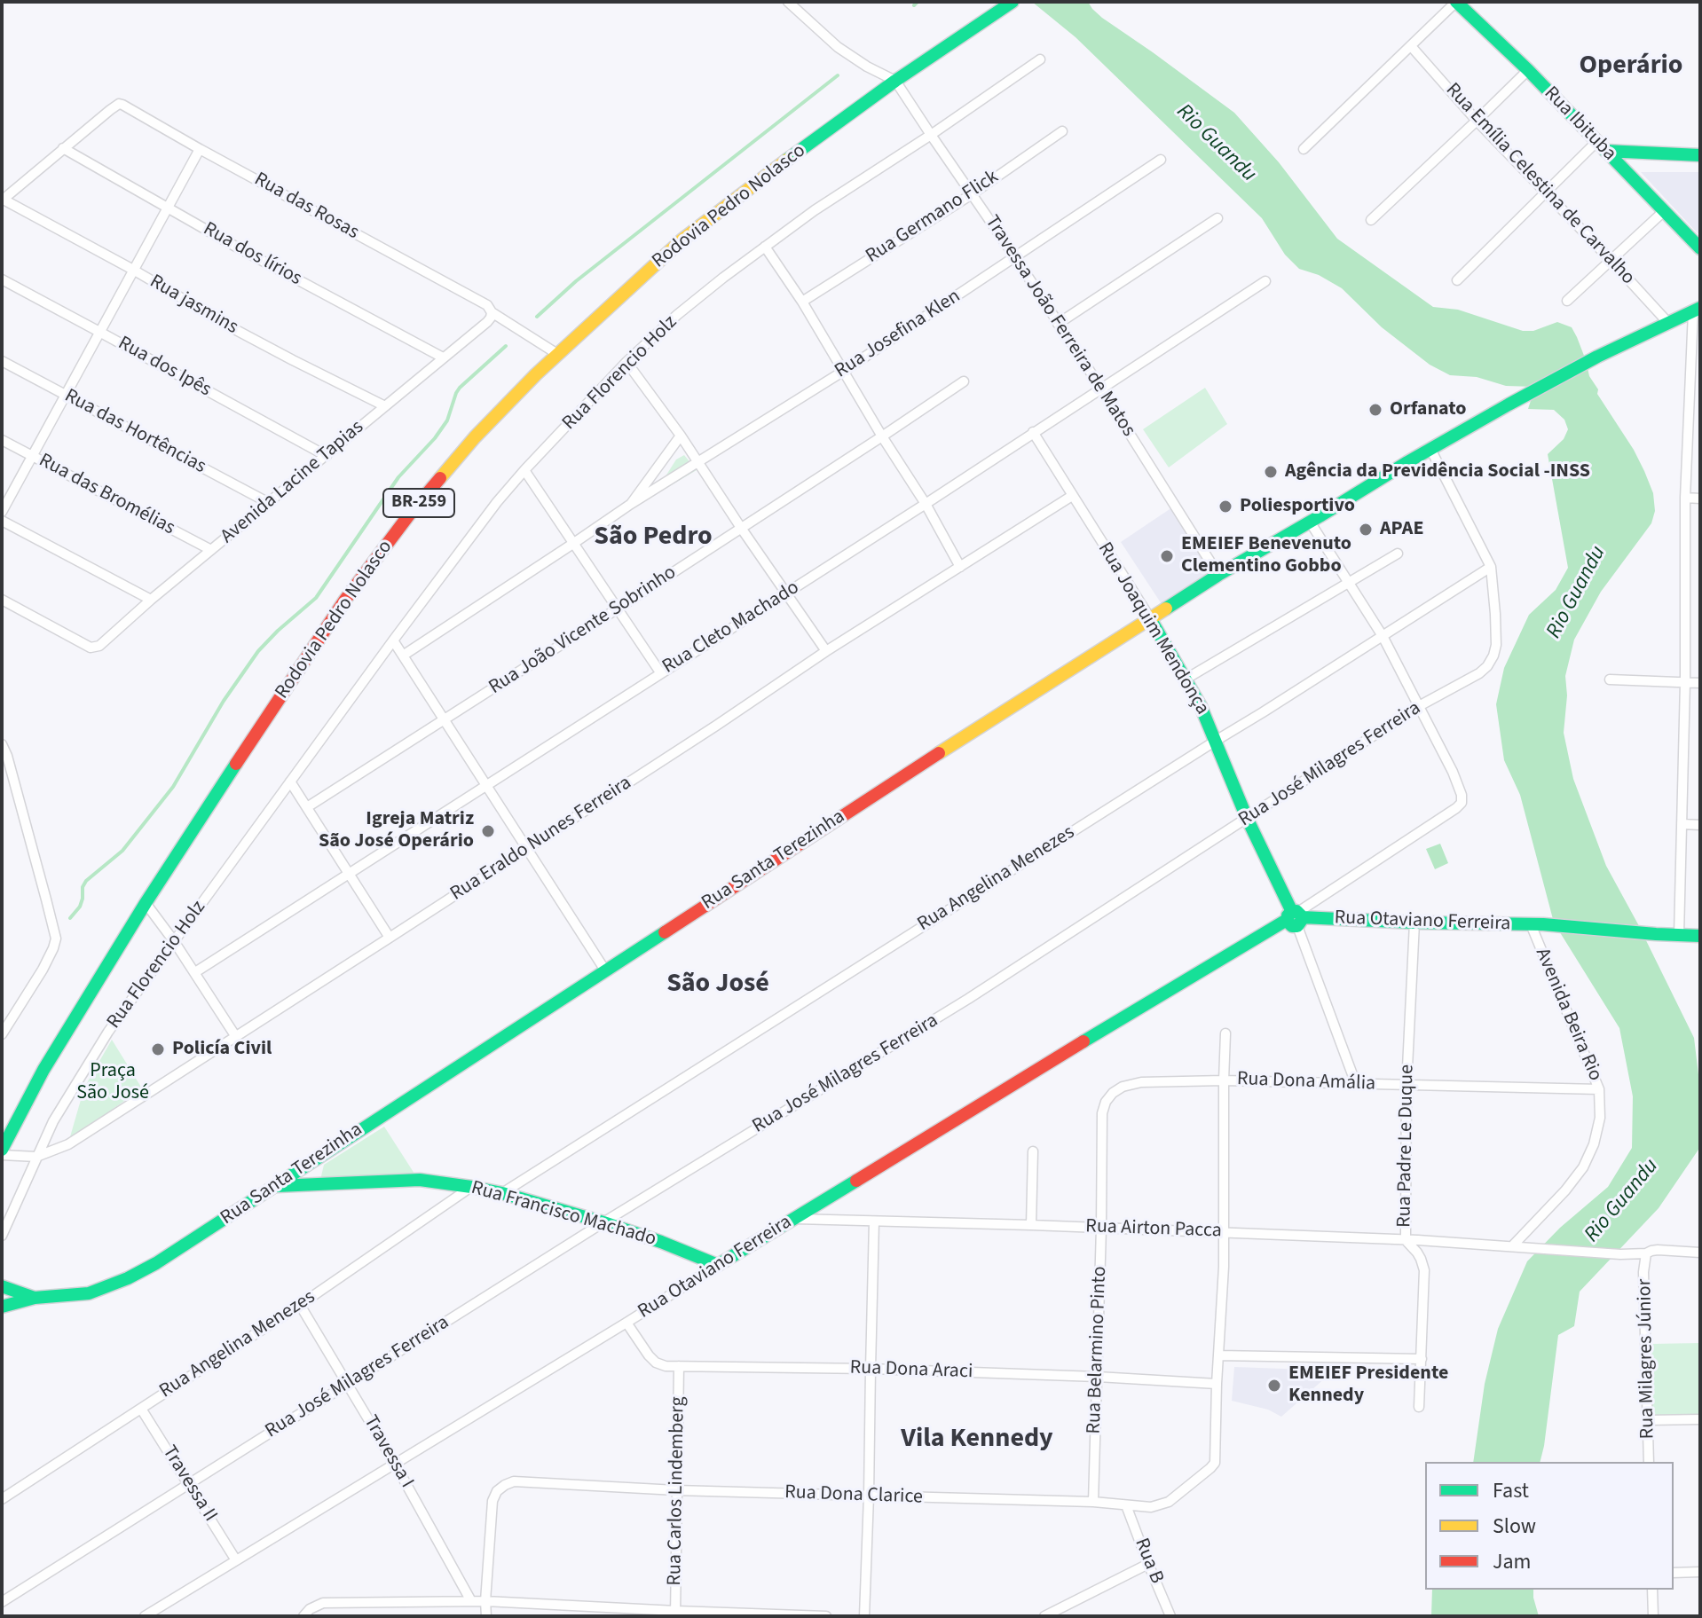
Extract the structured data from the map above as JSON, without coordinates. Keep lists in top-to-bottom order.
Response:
{
  "streets": {
    "main road": [
      "Rua Ibituba",
      "Rodovia Pedro Nolasco",
      "BR-259",
      "Rua Joaquim Mendonça",
      "Rua Santa Terezinha",
      "Rua Otaviano Ferreira",
      "Rua Francisco Machado"
    ],
    "street": [
      "Rua Emília Celestina de Carvalho",
      "Rua das Rosas",
      "Rua Germano Flick",
      "Rua dos lírios",
      "Rua jasmins",
      "Travessa João Ferreira de Matos",
      "Rua Josefina Klen",
      "Rua dos Ipês",
      "Rua Florencio Holz",
      "Rua das Hortências",
      "Avenida Lacine Tapias",
      "Rua das Bromélias",
      "Rua Cleto Machado",
      "Rua João Vicente Sobrinho",
      "Rua José Milagres Ferreira",
      "Rua Eraldo Nunes Ferreira",
      "Rua Angelina Menezes",
      "Avenida Beira Rio",
      "Rua Dona Amália",
      "Rua Padre Le Duque",
      "Rua Airton Pacca",
      "Rua Belarmino Pinto",
      "Rua Milagres Júnior",
      "Rua Dona Araci",
      "Travessa I",
      "Travessa II",
      "Rua Carlos Lindemberg",
      "Rua Dona Clarice",
      "Rua B"
    ]
  },
  "crossings": [
    ["Rua Emília Celestina de Carvalho", "Rua Santa Terezinha"],
    ["Rua das Rosas", "Rodovia Pedro Nolasco"],
    ["Rua das Rosas", "Rua dos lírios"],
    ["Rua das Rosas", "Avenida Lacine Tapias"],
    ["Rodovia Pedro Nolasco", "Travessa João Ferreira de Matos"],
    ["Rodovia Pedro Nolasco", "Rua Eraldo Nunes Ferreira"],
    ["Rua Germano Flick", "Travessa João Ferreira de Matos"],
    ["Rua dos lírios", "Avenida Lacine Tapias"],
    ["Rua jasmins", "Avenida Lacine Tapias"],
    ["Travessa João Ferreira de Matos", "Rua Josefina Klen"],
    ["Travessa João Ferreira de Matos", "Rua Florencio Holz"],
    ["Travessa João Ferreira de Matos", "Rua Cleto Machado"],
    ["Travessa João Ferreira de Matos", "Rua Santa Terezinha"],
    ["Rua dos Ipês", "Avenida Lacine Tapias"],
    ["Rua Florencio Holz", "Rua Eraldo Nunes Ferreira"],
    ["Rua das Hortências", "Avenida Lacine Tapias"],
    ["Avenida Lacine Tapias", "Rua das Bromélias"],
    ["Rua Cleto Machado", "Rua Joaquim Mendonça"],
    ["Rua Joaquim Mendonça", "Rua José Milagres Ferreira"],
    ["Rua Joaquim Mendonça", "Rua Eraldo Nunes Ferreira"],
    ["Rua Joaquim Mendonça", "Rua Santa Terezinha"],
    ["Rua Joaquim Mendonça", "Rua Angelina Menezes"],
    ["Rua Joaquim Mendonça", "Rua Otaviano Ferreira"],
    ["Rua Joaquim Mendonça", "Rua Dona Amália"],
    ["Rua José Milagres Ferreira", "Rua Santa Terezinha"],
    ["Rua José Milagres Ferreira", "Rua Angelina Menezes"],
    ["Rua José Milagres Ferreira", "Rua Otaviano Ferreira"],
    ["Rua José Milagres Ferreira", "Rua Francisco Machado"],
    ["Rua José Milagres Ferreira", "Travessa I"],
    ["Rua José Milagres Ferreira", "Travessa II"],
    ["Rua Santa Terezinha", "Rua Francisco Machado"],
    ["Rua Angelina Menezes", "Rua Francisco Machado"],
    ["Rua Angelina Menezes", "Travessa I"],
    ["Rua Angelina Menezes", "Travessa II"],
    ["Rua Otaviano Ferreira", "Avenida Beira Rio"],
    ["Rua Otaviano Ferreira", "Rua Padre Le Duque"],
    ["Rua Otaviano Ferreira", "Rua Francisco Machado"],
    ["Rua Otaviano Ferreira", "Rua Airton Pacca"],
    ["Rua Otaviano Ferreira", "Rua Dona Araci"],
    ["Rua Otaviano Ferreira", "Travessa I"],
    ["Rua Otaviano Ferreira", "Travessa II"],
    ["Avenida Beira Rio", "Rua Dona Amália"],
    ["Avenida Beira Rio", "Rua Airton Pacca"],
    ["Rua Dona Amália", "Rua Padre Le Duque"],
    ["Rua Dona Amália", "Rua Belarmino Pinto"],
    ["Rua Padre Le Duque", "Rua Airton Pacca"],
    ["Rua Airton Pacca", "Rua Belarmino Pinto"],
    ["Rua Airton Pacca", "Rua Milagres Júnior"],
    ["Rua Belarmino Pinto", "Rua Dona Araci"],
    ["Rua Belarmino Pinto", "Rua Dona Clarice"],
    ["Rua Dona Araci", "Rua Carlos Lindemberg"],
    ["Rua Dona Araci", "Rua Dona Clarice"],
    ["Rua Carlos Lindemberg", "Rua Dona Clarice"],
    ["Rua Dona Clarice", "Rua B"]
  ],
  "districts": [
    "Operário",
    "São Pedro",
    "São José",
    "Vila Kennedy"
  ],
  "water": ["Rio Guandu"],
  "parks": ["Praça São José"],
  "places": [
    "Orfanato",
    "Agência da Previdência Social -INSS",
    "Poliesportivo",
    "APAE",
    "EMEIEF Benevenuto Clementino Gobbo",
    "Igreja Matriz São José Operário",
    "Policía Civil",
    "EMEIEF Presidente Kennedy"
  ],
  "legend": ["Fast", "Slow", "Jam"]
}
